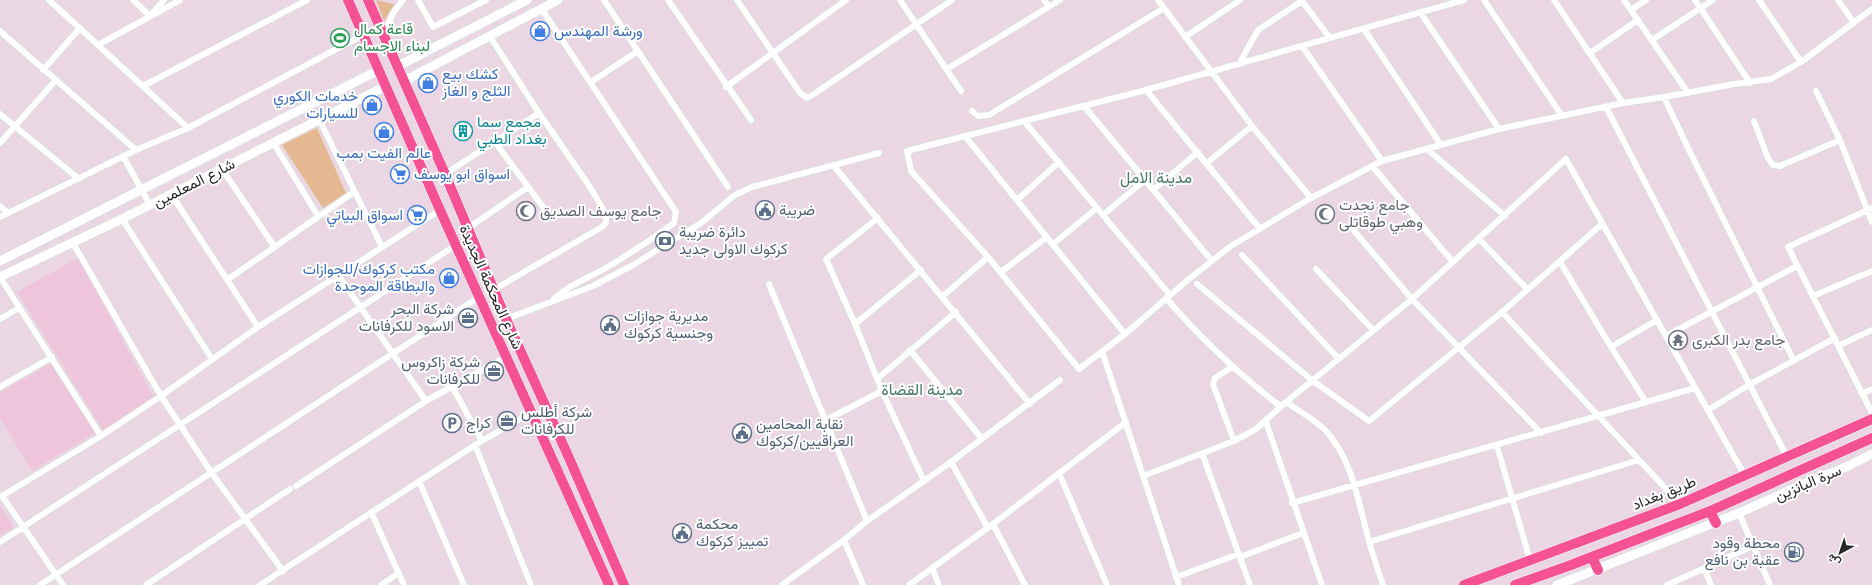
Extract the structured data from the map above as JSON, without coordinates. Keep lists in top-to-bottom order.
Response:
{
  "streets": {
    "main road": ["شارع المحكمة الجديدة", "طريق بغداد"],
    "street": ["شارع المعلمين", "سرة البانزين"]
  },
  "crossings": [
    ["شارع المعلمين", "شارع المحكمة الجديدة"]
  ],
  "districts": ["مدينة الامل", "مدينة القضاة"],
  "places": {
    "shop": [
      "ورشة المهندس",
      "كشك بيع الثلج و الغاز",
      "خدمات الكوري للسيارات",
      "عالم الفيت بمب",
      "مكتب كركوك/للجوازات والبطاقة الموحدة"
    ],
    "sports": ["قاعة كمال لبناء الاجسام"],
    "building": ["مجمع سما بغداد الطبي"],
    "supermarket": ["اسواق ابو يوسف", "اسواق البياتي"],
    "public building": [
      "ضريبة",
      "مديرية جوازات وجنسية كركوك",
      "نقابة المحامين العراقيين/كركوك",
      "محكمة تمييز كركوك"
    ],
    "mosque": ["جامع يوسف الصديق", "جامع نجدت وهبي طوقاتلى"],
    "bank": ["دائرة ضريبة كركوك الاولی جدید"],
    "office": ["شركة البحر الاسود للكرفانات", "شركة زاكروس للكرفانات", "شركة أطلس للكرفانات"],
    "temple": ["جامع بدر الكبرى"],
    "parking": ["كراج"],
    "fuel station": ["محطة وقود عقبة بن نافع"]
  },
  "north": "bottom left"
}
